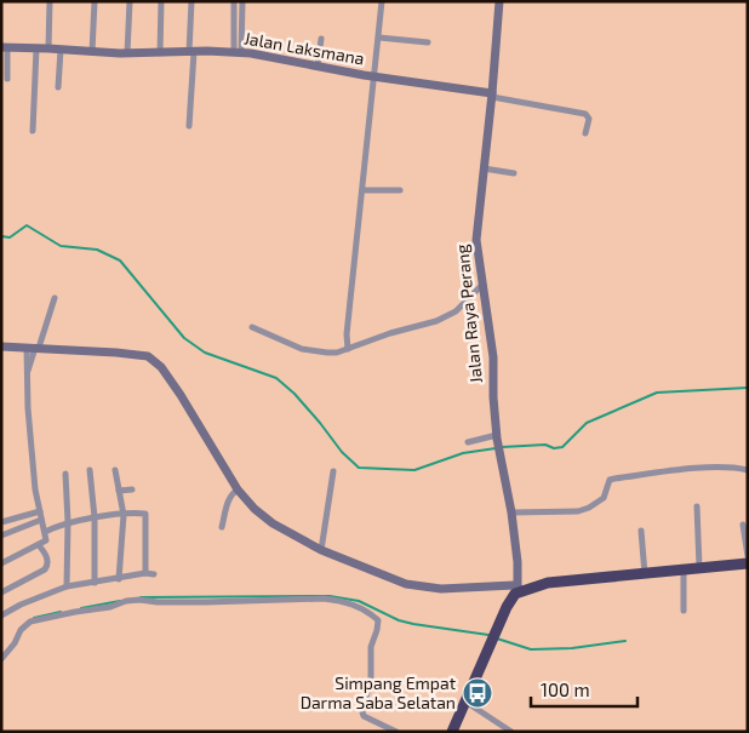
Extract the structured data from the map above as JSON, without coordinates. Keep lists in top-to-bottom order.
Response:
{
  "streets": {
    "main road": ["Jalan Laksmana", "Jalan Raya Perang"]
  },
  "crossings": [
    ["Jalan Laksmana", "Jalan Raya Perang"]
  ],
  "places": {
    "bus stop": ["Simpang Empat Darma Saba Selatan"]
  },
  "scale_bar": "100 m"
}
